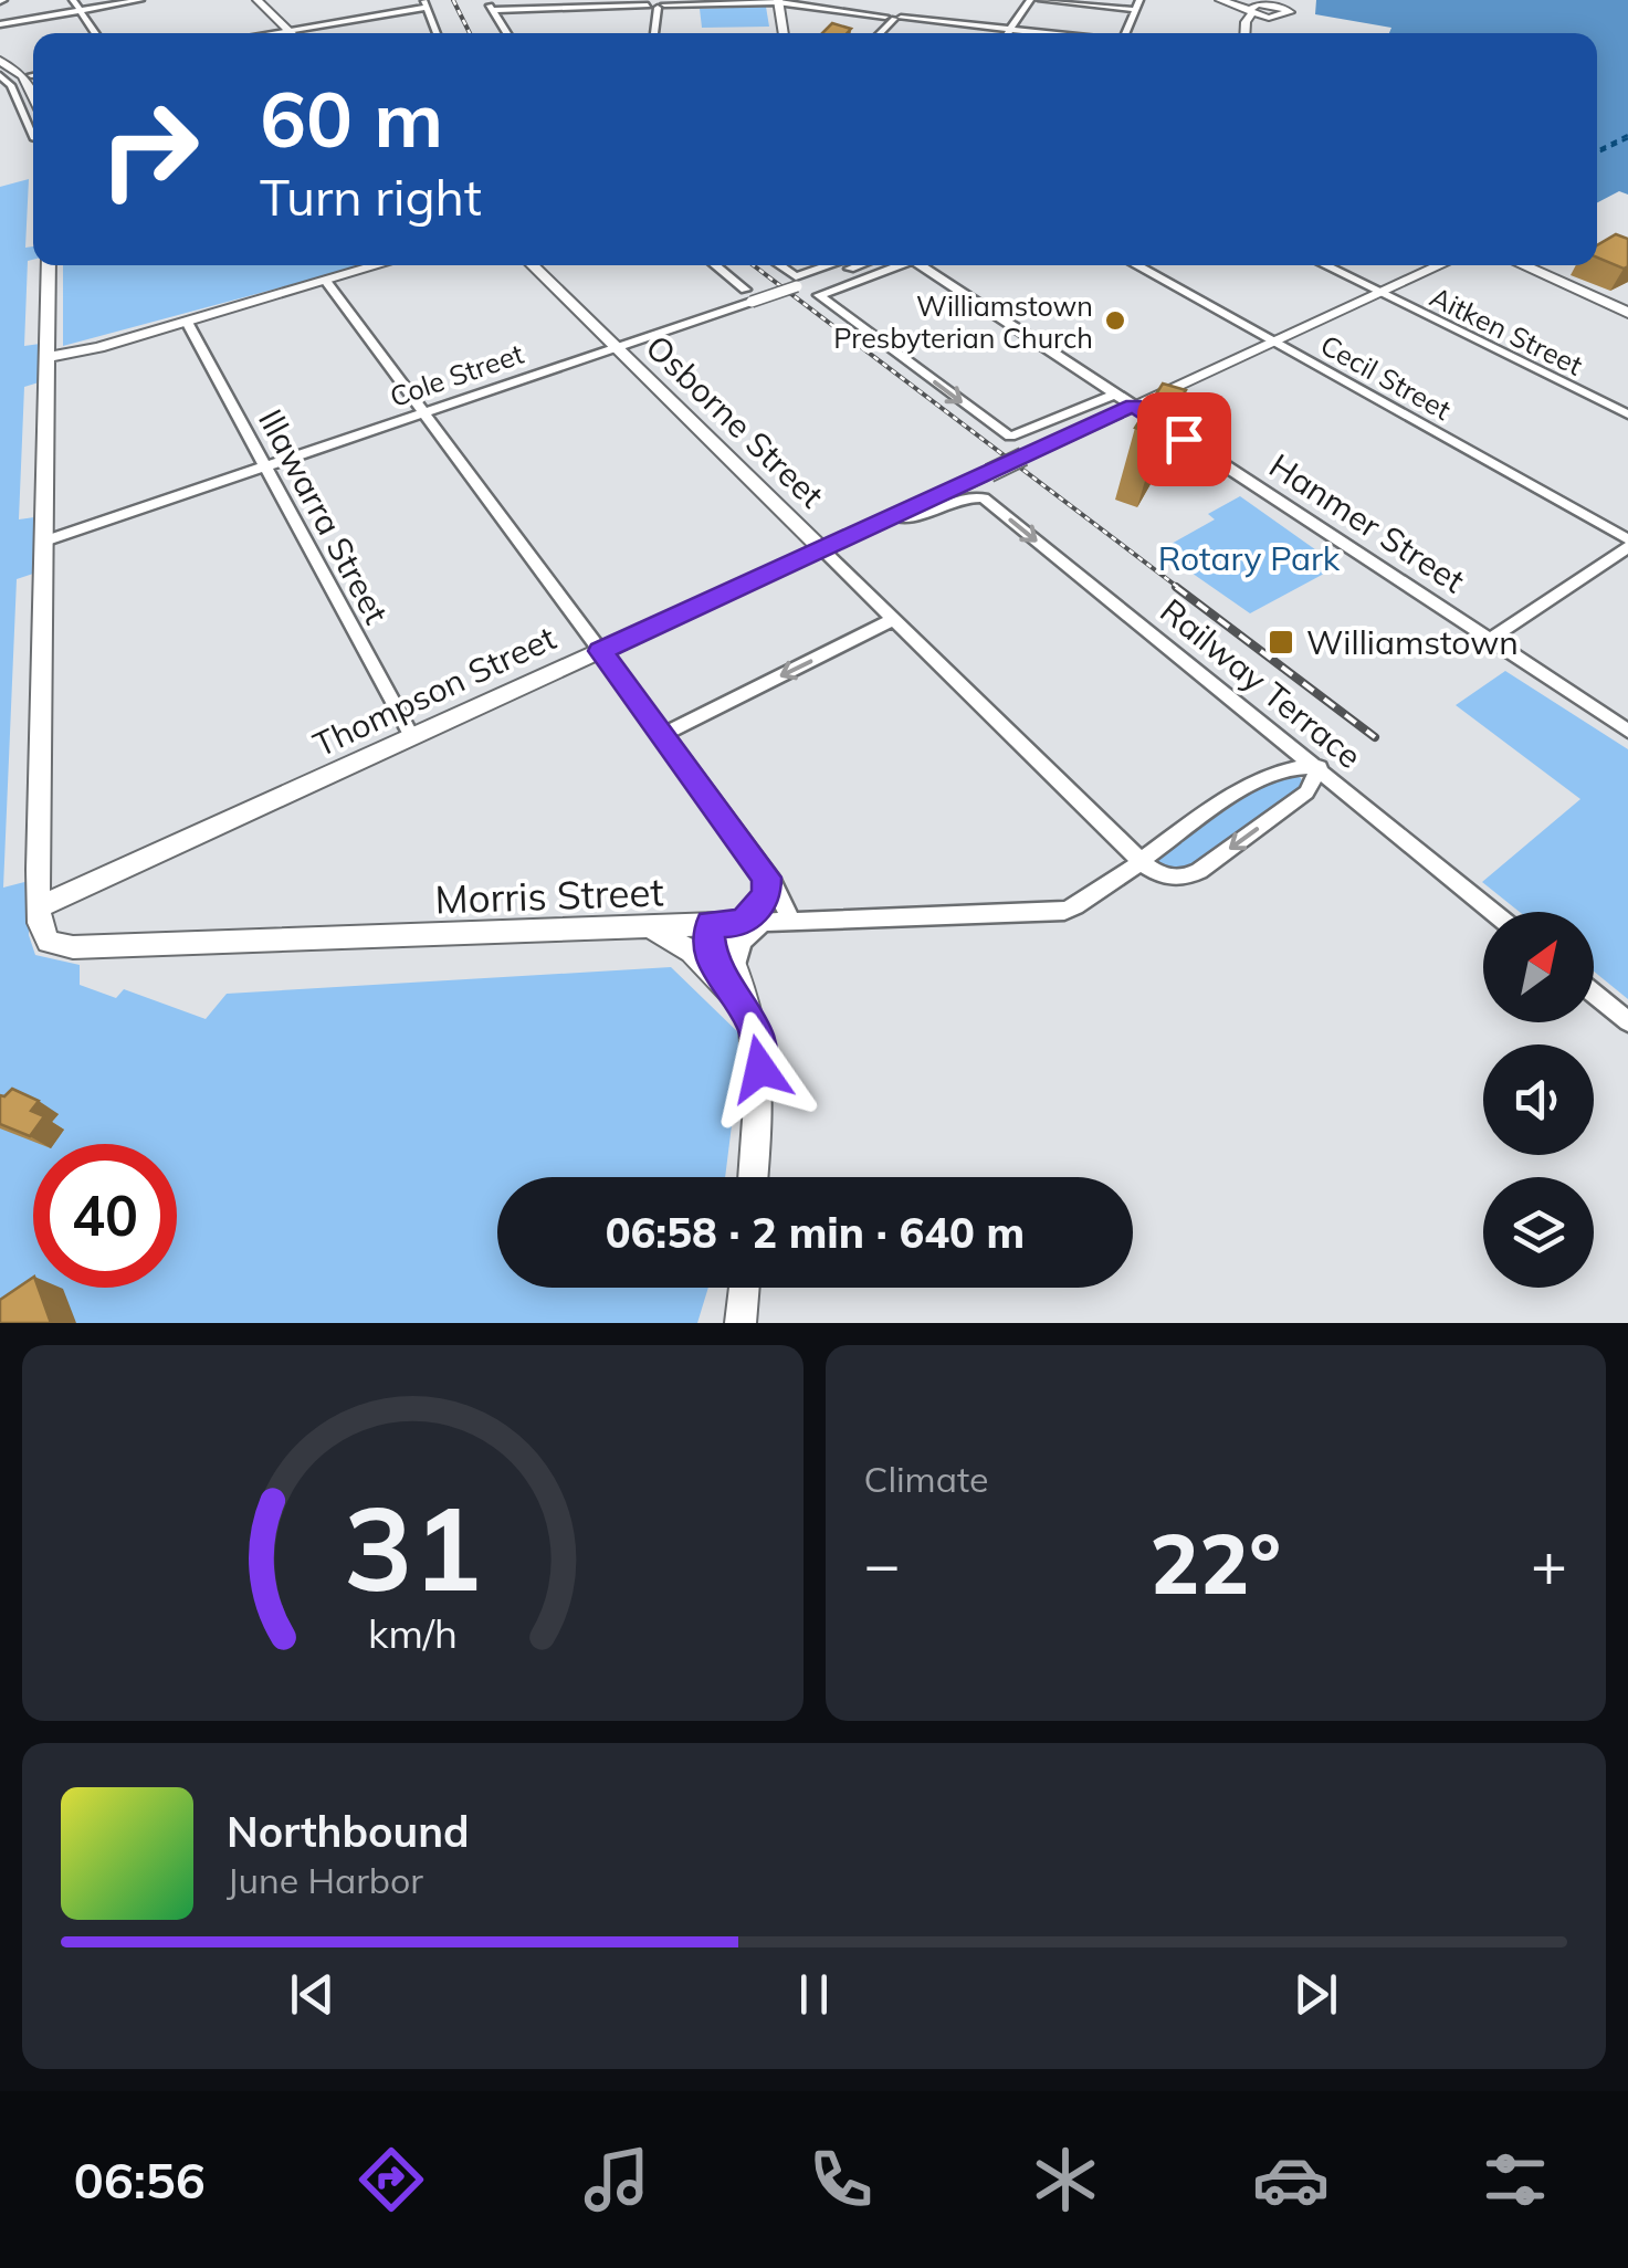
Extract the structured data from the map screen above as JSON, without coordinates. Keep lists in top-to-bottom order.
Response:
{
  "streets": {
    "street": [
      "Aitken Street",
      "Cole Street",
      "Cecil Street",
      "Osborne Street",
      "Illawarra Street",
      "Hanmer Street",
      "Railway Terrace",
      "Thompson Street",
      "Morris Street"
    ]
  },
  "crossings": [
    ["Aitken Street", "Thompson Street"],
    ["Cole Street", "Osborne Street"],
    ["Cole Street", "Illawarra Street"],
    ["Cecil Street", "Thompson Street"],
    ["Osborne Street", "Thompson Street"],
    ["Osborne Street", "Morris Street"],
    ["Illawarra Street", "Thompson Street"],
    ["Hanmer Street", "Thompson Street"],
    ["Railway Terrace", "Thompson Street"],
    ["Railway Terrace", "Morris Street"],
    ["Thompson Street", "Morris Street"]
  ],
  "one_way": ["Railway Terrace"],
  "parks": ["Rotary Park"],
  "places": {
    "other": ["Williamstown Presbyterian Church"],
    "transit": ["Williamstown"]
  },
  "north": "top right",
  "page": {
    "turn": ["60 m", "Turn right"],
    "limit": "40",
    "trip": "06:58 · 2 min · 640 m",
    "tile": "Climate",
    "heat": ["−", "22°", "+"],
    "song": ["Northbound", "June Harbor"],
    "tabs": "06:56",
    "gauge": ["31", "km/h"]
  }
}
